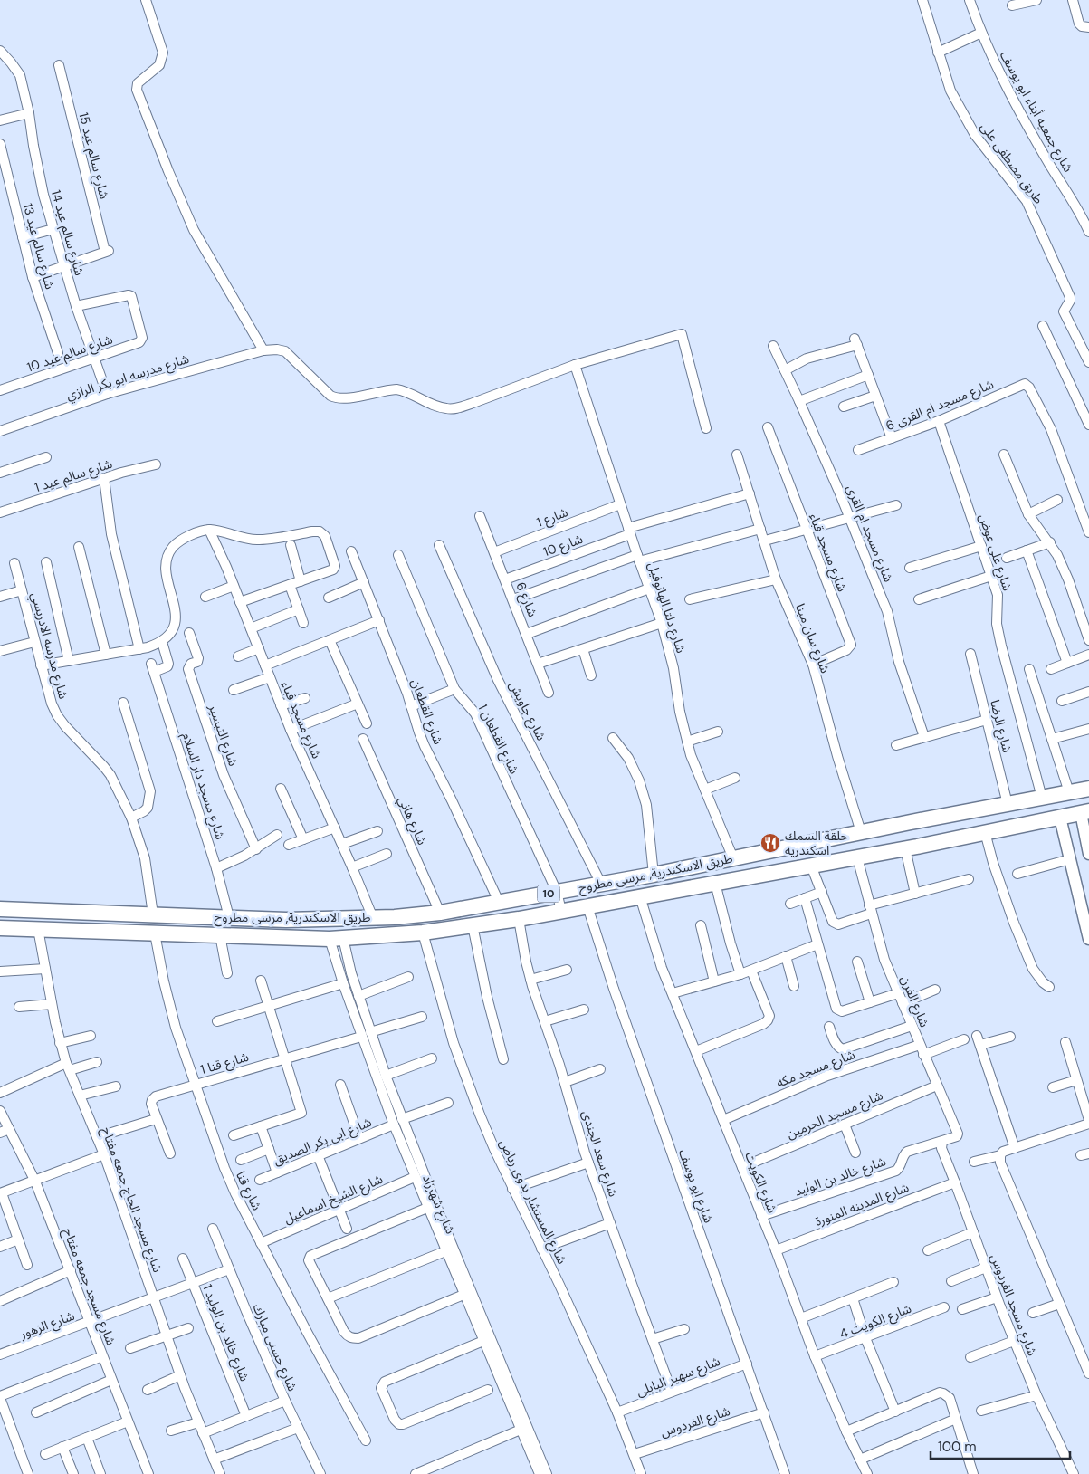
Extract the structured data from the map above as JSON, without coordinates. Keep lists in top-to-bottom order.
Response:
{
  "streets": {
    "main road": ["طريق الاسكندرية, مرسى مطروح", "10"],
    "street": [
      "شارع جمعيه أبناء ابو يوسف",
      "شارع سالم عيد 15",
      "طريق مصطفى على",
      "شارع سالم عيد 14",
      "شارع سالم عيد 13",
      "شارع سالم عيد 10",
      "شارع مدرسه ابو بكر الرازي",
      "شارع مسجد ام القرى 6",
      "شارع سالم عيد 1",
      "شارع 1",
      "شارع مسجد ام القرى",
      "شارع 10",
      "شارع مسجد قباء",
      "شارع على عوض",
      "شارع 6",
      "شارع دلتا الهانوفيل",
      "شارع سان مينا",
      "شارع مدرسه الادريسي",
      "شارع جاويش",
      "شارع القطعان",
      "شارع الرضا",
      "شارع التيسير",
      "شارع القطعان 1",
      "شارع مسجد دار السلام",
      "شارع هاني",
      "شارع الفرن",
      "شارع قنا 1",
      "شارع مسجد مكه",
      "شارع مسجد الحرمين",
      "شارع ابى بكر الصديق",
      "شارع سعد الجندى",
      "شارع خالد بن الوليد",
      "شارع الكويت",
      "شارع ابو يوسف",
      "شارع قنا",
      "شارع الشيخ اسماعيل",
      "شارع مسجد الحاج جمعه مفتاح",
      "شارع المستشار بدوى رياض",
      "شارع شهرزاد",
      "شارع المدينه المنورة",
      "شارع مسجد جمعه مفتاح",
      "شارع مسجد الفردوس",
      "شارع الكويت 4",
      "شارع الزهور",
      "شارع خالد بن الوليد 1",
      "شارع حسنى مبارك",
      "شارع سهير البابلى",
      "شارع الفردوس"
    ]
  },
  "crossings": [
    ["شارع سالم عيد 15", "شارع سالم عيد 14"],
    ["شارع سالم عيد 14", "شارع سالم عيد 10"],
    ["شارع سالم عيد 14", "شارع مدرسه ابو بكر الرازي"],
    ["شارع مدرسه ابو بكر الرازي", "شارع دلتا الهانوفيل"],
    ["شارع مسجد ام القرى 6", "شارع على عوض"],
    ["شارع 1", "شارع 6"],
    ["شارع 1", "شارع دلتا الهانوفيل"],
    ["شارع 10", "شارع 6"],
    ["شارع 10", "شارع دلتا الهانوفيل"],
    ["شارع مسجد قباء", "شارع سان مينا"],
    ["شارع مسجد قباء", "طريق الاسكندرية, مرسى مطروح"],
    ["شارع على عوض", "طريق الاسكندرية, مرسى مطروح"],
    ["شارع دلتا الهانوفيل", "طريق الاسكندرية, مرسى مطروح"],
    ["شارع سان مينا", "طريق الاسكندرية, مرسى مطروح"],
    ["شارع مدرسه الادريسي", "طريق الاسكندرية, مرسى مطروح"],
    ["شارع جاويش", "طريق الاسكندرية, مرسى مطروح"],
    ["شارع القطعان", "طريق الاسكندرية, مرسى مطروح"],
    ["شارع الرضا", "طريق الاسكندرية, مرسى مطروح"],
    ["شارع القطعان 1", "طريق الاسكندرية, مرسى مطروح"],
    ["شارع مسجد دار السلام", "طريق الاسكندرية, مرسى مطروح"],
    ["شارع هاني", "طريق الاسكندرية, مرسى مطروح"],
    ["طريق الاسكندرية, مرسى مطروح", "شارع الفرن"],
    ["طريق الاسكندرية, مرسى مطروح", "شارع سعد الجندى"],
    ["طريق الاسكندرية, مرسى مطروح", "شارع الكويت"],
    ["طريق الاسكندرية, مرسى مطروح", "شارع ابو يوسف"],
    ["طريق الاسكندرية, مرسى مطروح", "شارع قنا"],
    ["طريق الاسكندرية, مرسى مطروح", "شارع مسجد الحاج جمعه مفتاح"],
    ["طريق الاسكندرية, مرسى مطروح", "شارع المستشار بدوى رياض"],
    ["طريق الاسكندرية, مرسى مطروح", "شارع شهرزاد"],
    ["شارع الفرن", "شارع مسجد مكه"],
    ["شارع الفرن", "شارع مسجد الحرمين"],
    ["شارع الفرن", "شارع خالد بن الوليد"],
    ["شارع الفرن", "شارع مسجد الفردوس"],
    ["شارع قنا 1", "شارع قنا"],
    ["شارع قنا 1", "شارع شهرزاد"],
    ["شارع مسجد مكه", "شارع الكويت"],
    ["شارع مسجد الحرمين", "شارع الكويت"],
    ["شارع ابى بكر الصديق", "شارع شهرزاد"],
    ["شارع سعد الجندى", "شارع سهير البابلى"],
    ["شارع خالد بن الوليد", "شارع الكويت"],
    ["شارع خالد بن الوليد", "شارع مسجد الفردوس"],
    ["شارع الكويت", "شارع المدينه المنورة"],
    ["شارع الكويت", "شارع الكويت 4"],
    ["شارع ابو يوسف", "شارع سهير البابلى"],
    ["شارع ابو يوسف", "شارع الفردوس"],
    ["شارع قنا", "شارع الشيخ اسماعيل"],
    ["شارع الشيخ اسماعيل", "شارع شهرزاد"],
    ["شارع مسجد الحاج جمعه مفتاح", "شارع الزهور"],
    ["شارع المستشار بدوى رياض", "شارع سهير البابلى"],
    ["شارع المستشار بدوى رياض", "شارع الفردوس"],
    ["شارع المدينه المنورة", "شارع مسجد الفردوس"],
    ["شارع مسجد جمعه مفتاح", "شارع الزهور"],
    ["شارع الزهور", "شارع خالد بن الوليد 1"],
    ["شارع الزهور", "شارع حسنى مبارك"]
  ],
  "places": {
    "restaurant": ["حلقة السمك اسكندريه"]
  },
  "scale_bar": "100 m"
}
